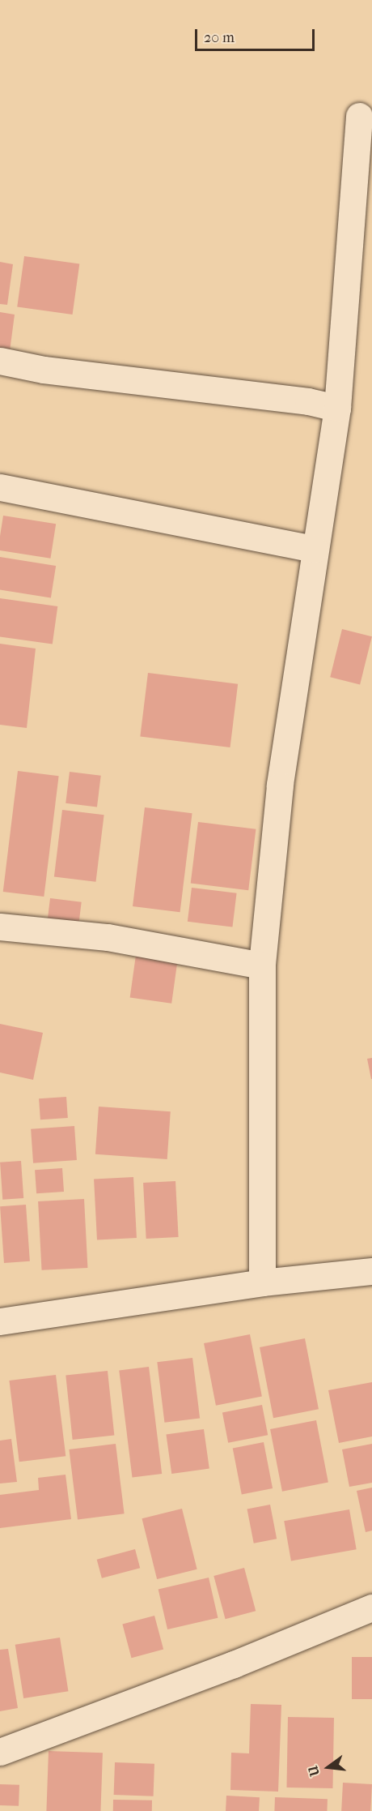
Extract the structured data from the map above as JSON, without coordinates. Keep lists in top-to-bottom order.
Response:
{
  "scale_bar": "20 m",
  "north": "left"
}
